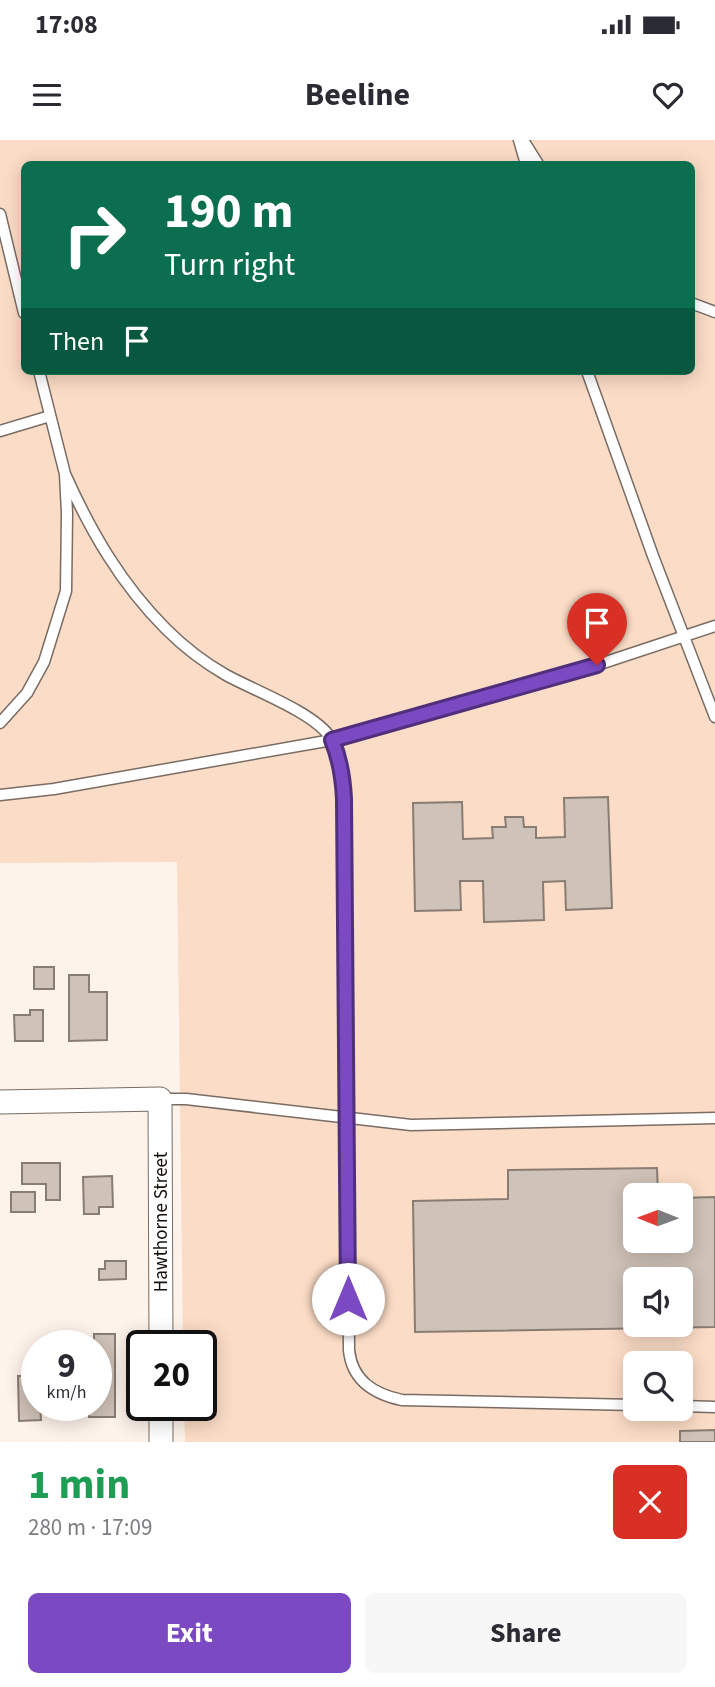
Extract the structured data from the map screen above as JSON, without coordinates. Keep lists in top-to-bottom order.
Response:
{
  "streets": {
    "street": ["Hawthorne Street"]
  },
  "north": "left",
  "page": {
    "status": "17:08",
    "header": "Beeline",
    "turn": ["190 m", "Turn right"],
    "then": "Then",
    "speed": "9 km/h",
    "limit": "20",
    "heading": ["1 min", "280 m · 17:09"],
    "buttons": ["Exit", "Share"]
  }
}
